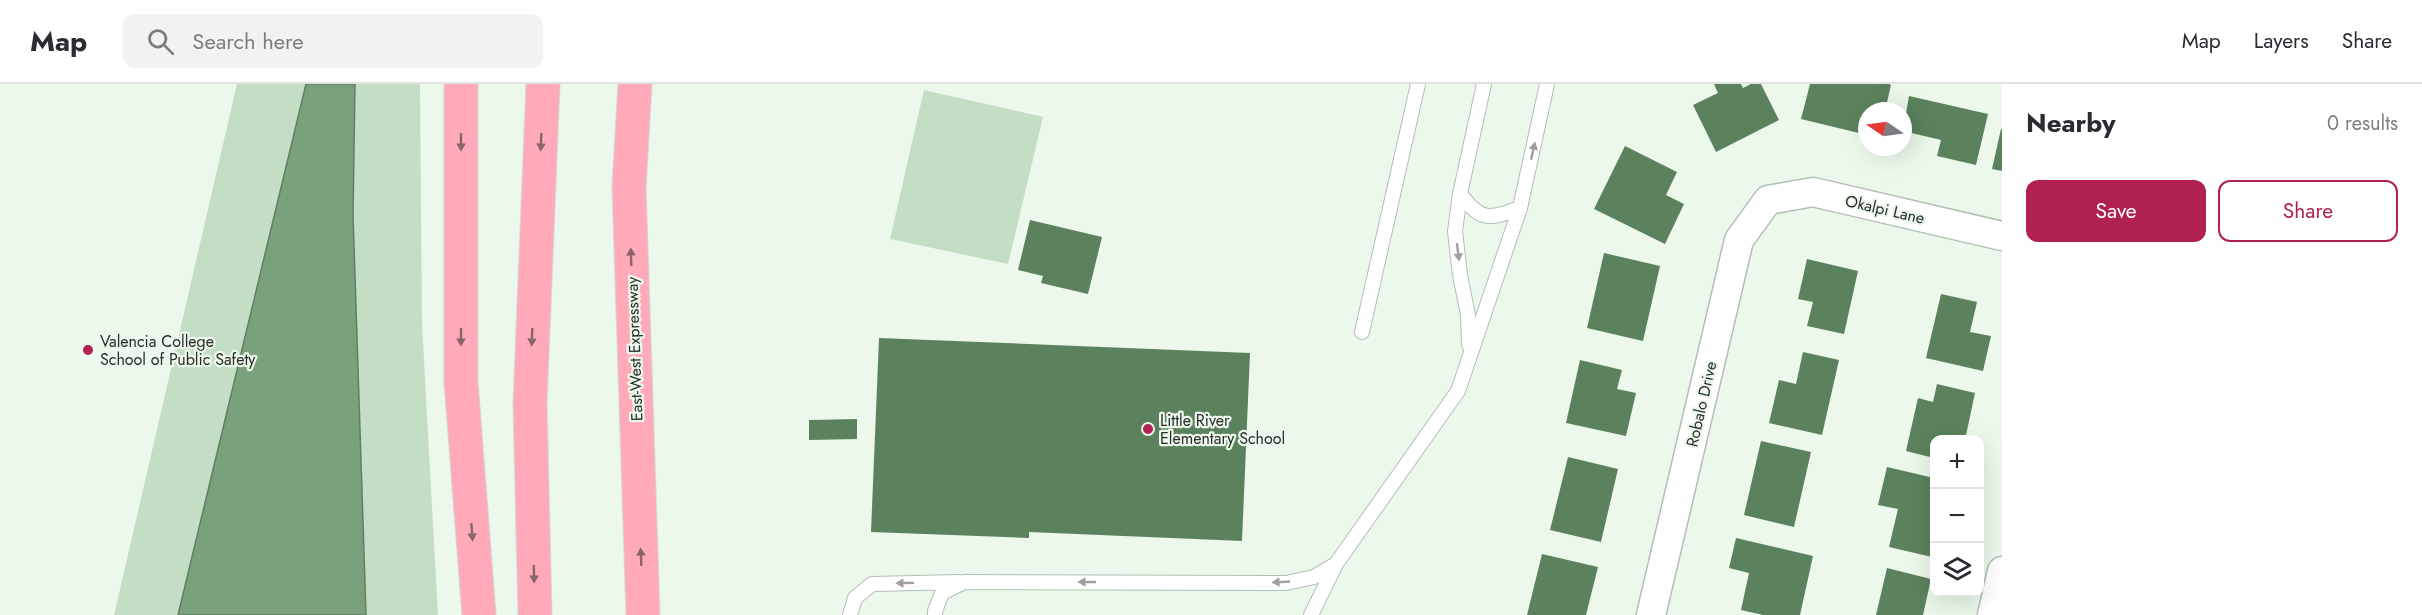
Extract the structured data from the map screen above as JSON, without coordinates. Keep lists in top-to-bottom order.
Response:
{
  "streets": {
    "highway": ["East-West Expressway"],
    "street": ["Okalpi Lane", "Robalo Drive"]
  },
  "crossings": [
    ["Okalpi Lane", "Robalo Drive"]
  ],
  "places": ["Valencia College School of Public Safety", "Little River Elementary School"],
  "north": "left",
  "page": {
    "header": "Map",
    "search": "Search here",
    "nav": ["Map", "Layers", "Share"],
    "heading": ["Nearby", "0 results"],
    "buttons": ["Save", "Share"],
    "map_buttons": ["+", "−"]
  }
}
